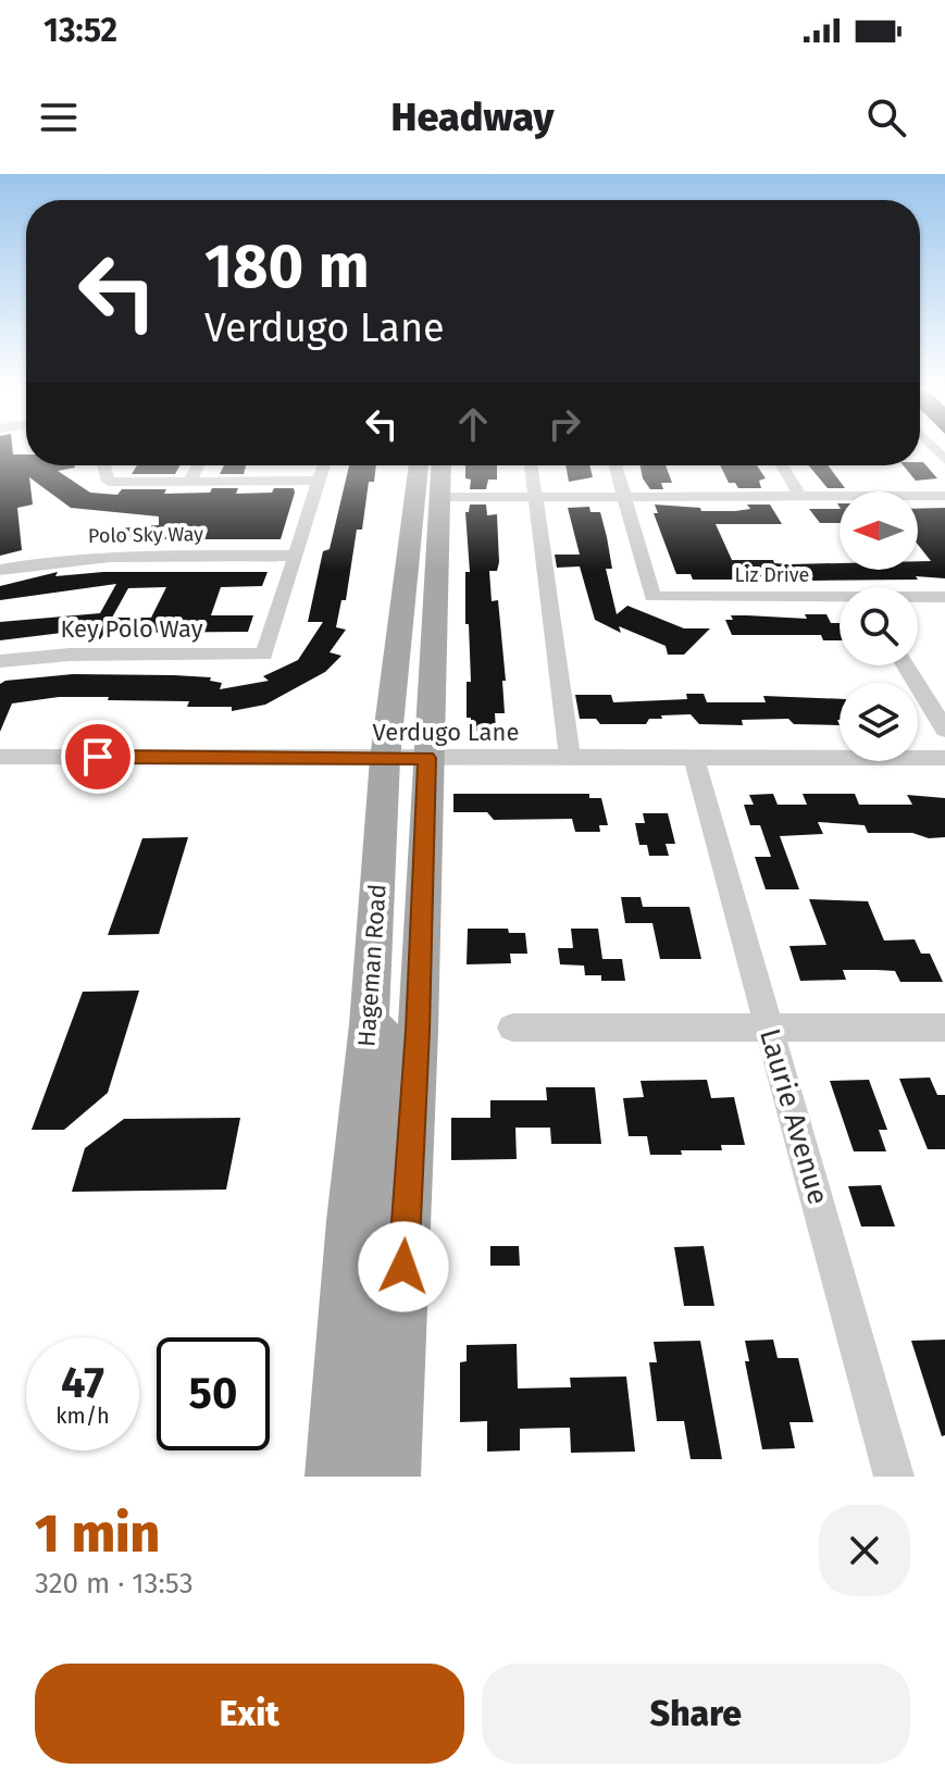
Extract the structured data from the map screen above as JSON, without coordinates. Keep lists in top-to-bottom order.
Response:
{
  "streets": {
    "main road": ["Hageman Road"],
    "street": [
      "Polo Sky Way",
      "Liz Drive",
      "Key Polo Way",
      "Verdugo Lane",
      "Laurie Avenue"
    ]
  },
  "crossings": [
    ["Polo Sky Way", "Key Polo Way"],
    ["Verdugo Lane", "Hageman Road"],
    ["Verdugo Lane", "Laurie Avenue"]
  ],
  "north": "left",
  "page": {
    "status": "13:52",
    "header": "Headway",
    "turn": ["180 m", "Verdugo Lane"],
    "speed": "47 km/h",
    "limit": "50",
    "heading": ["1 min", "320 m · 13:53"],
    "buttons": ["Exit", "Share"]
  }
}
